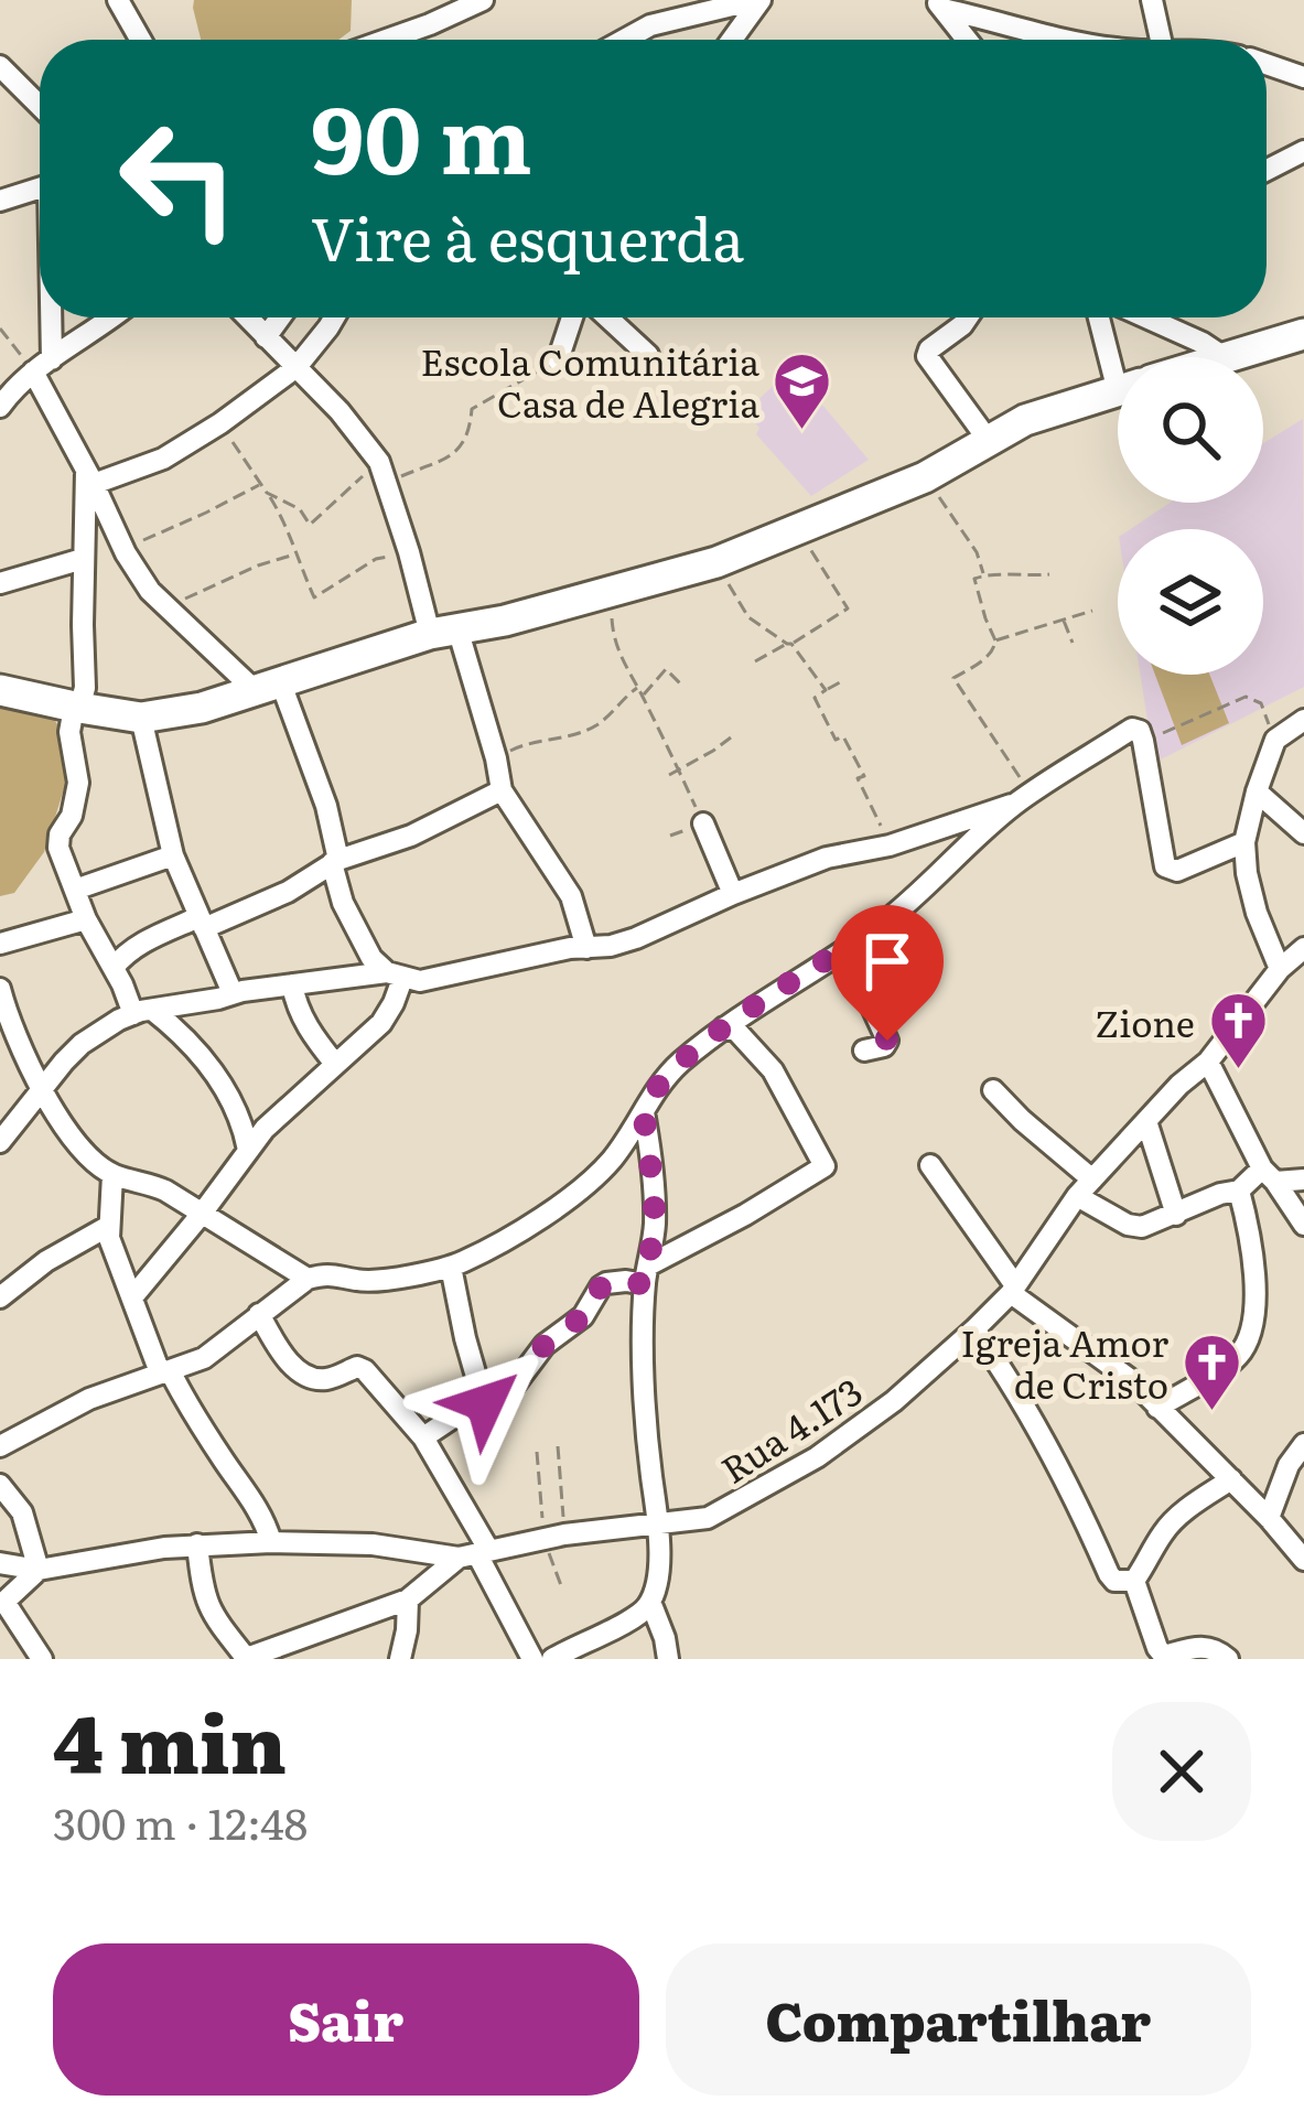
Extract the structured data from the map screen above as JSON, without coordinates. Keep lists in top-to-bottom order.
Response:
{
  "streets": {
    "street": ["Rua 4.173"]
  },
  "places": {
    "school or university": ["Escola Comunitária Casa de Alegria"],
    "church": ["Zione", "Igreja Amor de Cristo"]
  },
  "page": {
    "turn": ["90 m", "Vire à esquerda"],
    "heading": ["4 min", "300 m · 12:48"],
    "buttons": ["Sair", "Compartilhar"]
  }
}
